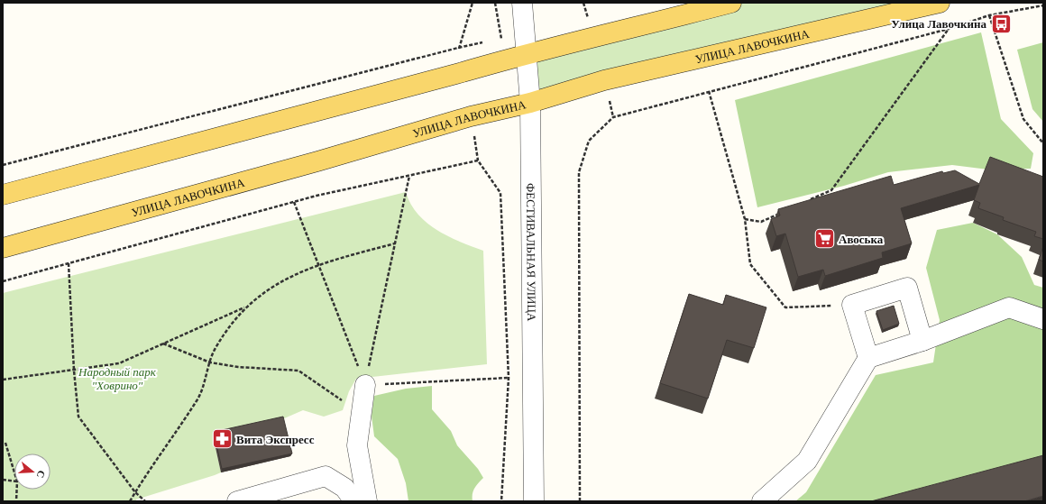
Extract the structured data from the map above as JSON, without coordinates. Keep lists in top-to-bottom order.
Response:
{
  "streets": {
    "main road": ["УЛИЦА ЛАВОЧКИНА"],
    "street": ["ФЕСТИВАЛЬНАЯ УЛИЦА"]
  },
  "crossings": [
    ["УЛИЦА ЛАВОЧКИНА", "ФЕСТИВАЛЬНАЯ УЛИЦА"]
  ],
  "parks": ["Народный парк \"Ховрино\""],
  "places": {
    "bus stop": ["Улица Лавочкина"],
    "supermarket": ["Авоська"],
    "pharmacy": ["Вита Экспресс"]
  },
  "north": "right"
}
